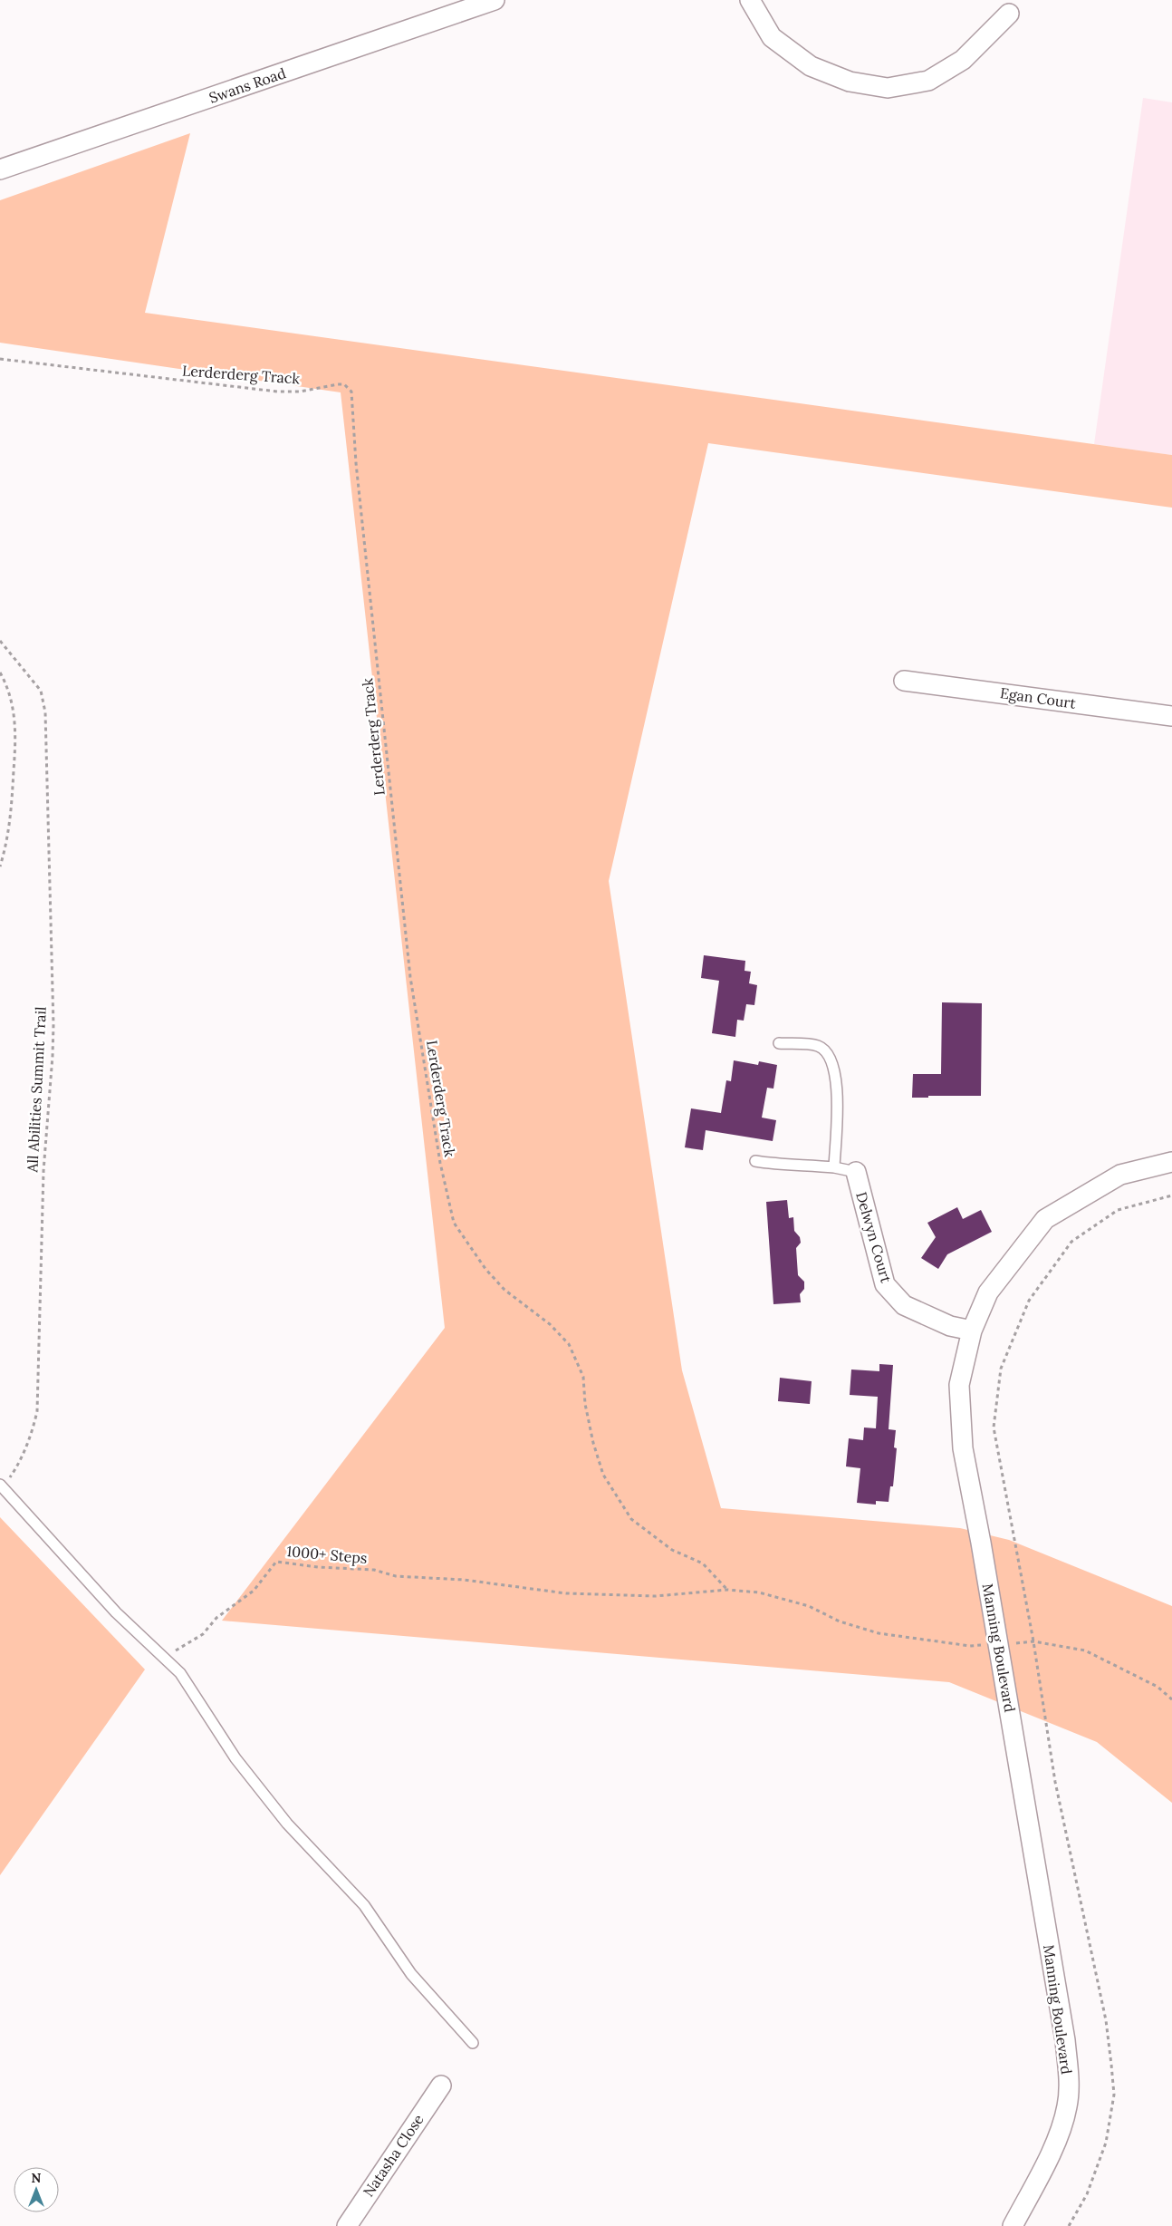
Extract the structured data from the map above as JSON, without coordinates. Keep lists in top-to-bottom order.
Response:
{
  "streets": {
    "street": [
      "Swans Road",
      "Egan Court",
      "Delwyn Court",
      "Manning Boulevard",
      "Natasha Close"
    ],
    "path": ["Lerderderg Track", "All Abilities Summit Trail", "1000+ Steps"]
  },
  "crossings": [
    ["Lerderderg Track", "1000+ Steps"],
    ["Delwyn Court", "Manning Boulevard"]
  ],
  "north": "top"
}
